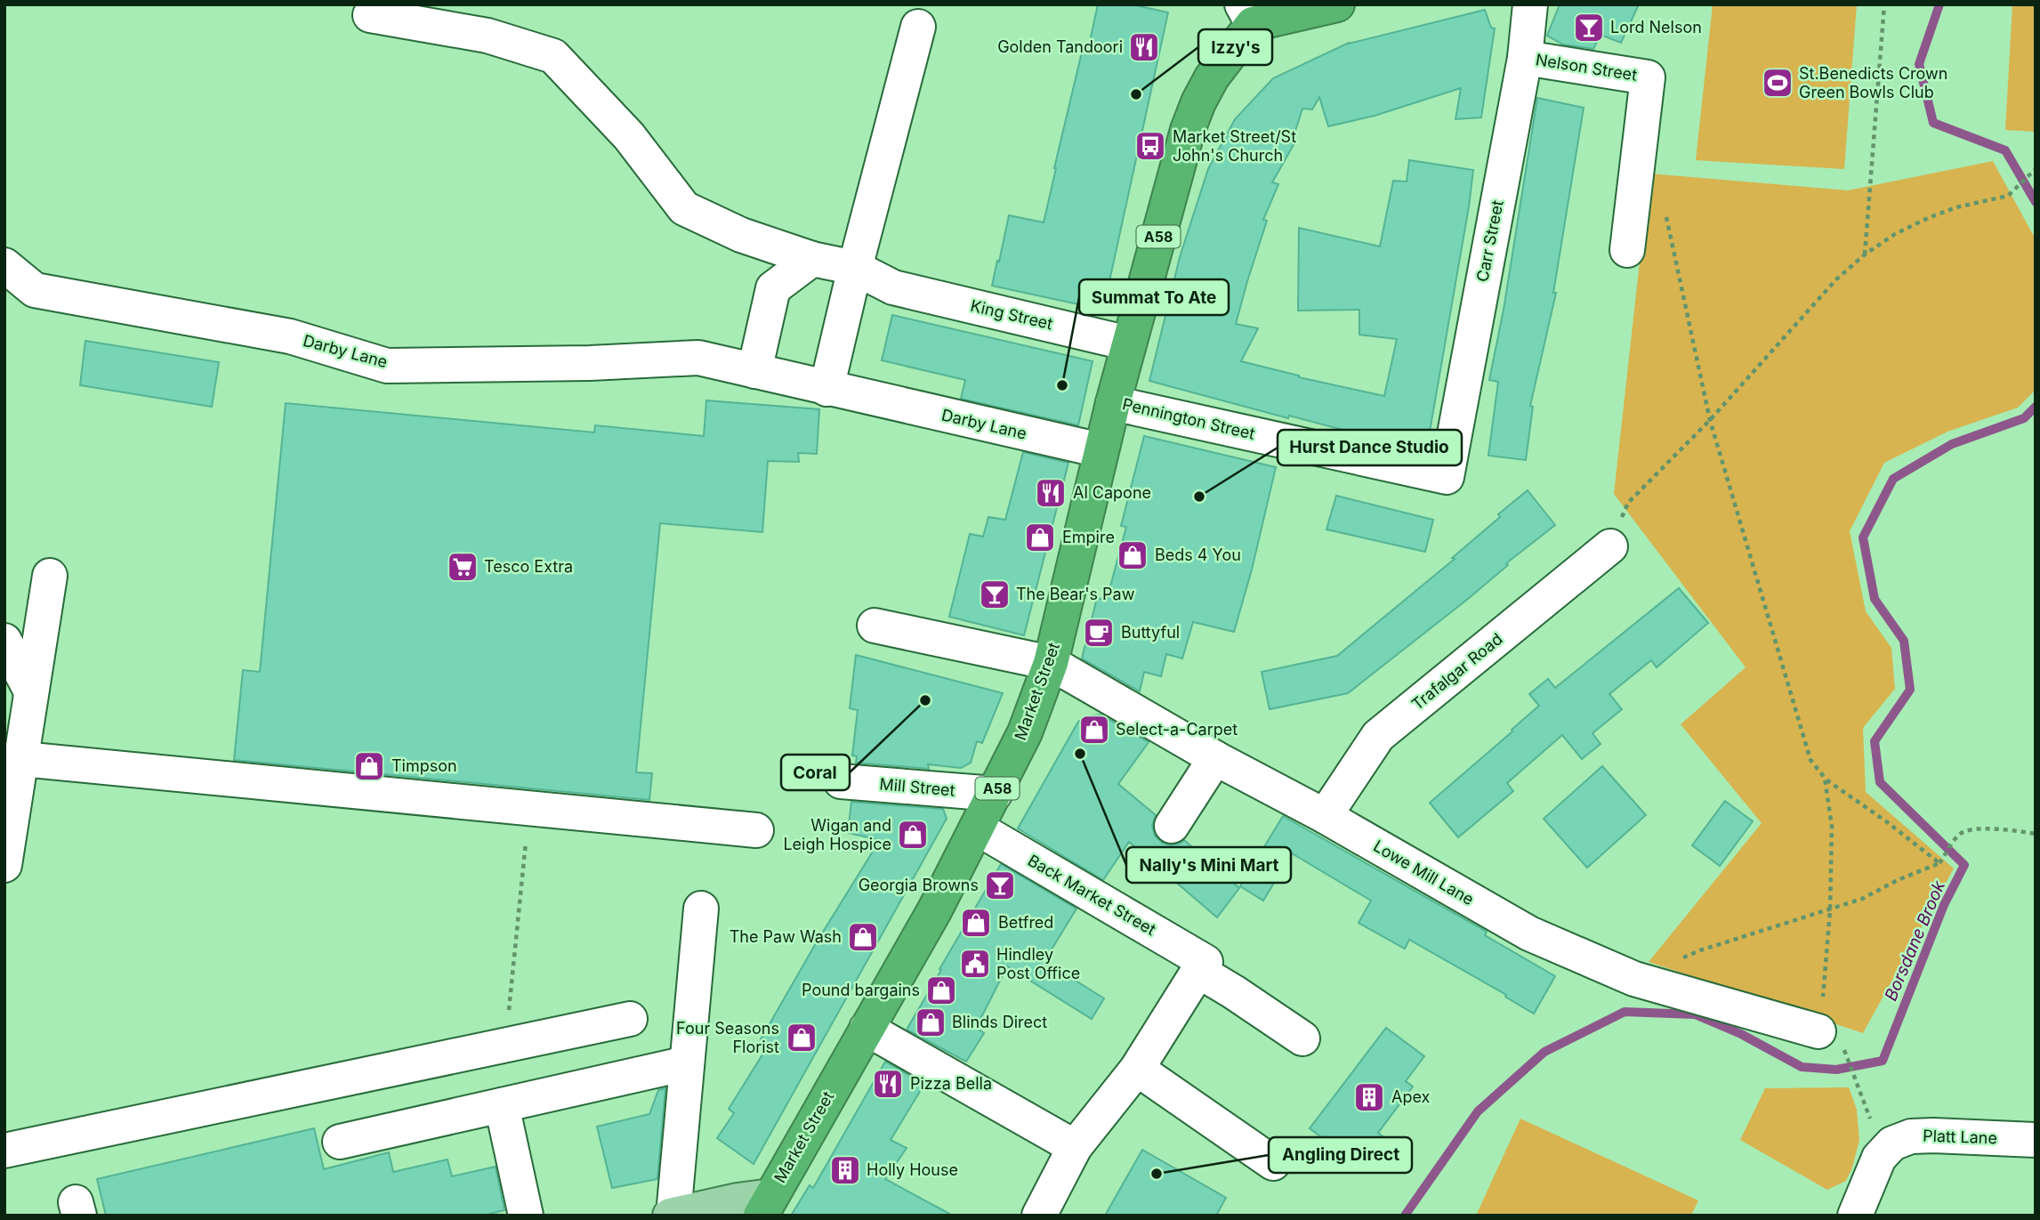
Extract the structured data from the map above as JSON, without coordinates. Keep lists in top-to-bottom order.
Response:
{
  "streets": {
    "highway": ["A58", "Market Street"],
    "street": [
      "Nelson Street",
      "Carr Street",
      "King Street",
      "Darby Lane",
      "Pennington Street",
      "Trafalgar Road",
      "Mill Street",
      "Lowe Mill Lane",
      "Back Market Street",
      "Platt Lane"
    ]
  },
  "crossings": [
    ["Nelson Street", "Carr Street"],
    ["A58", "Market Street"],
    ["Carr Street", "Pennington Street"],
    ["King Street", "Market Street"],
    ["Darby Lane", "Market Street"],
    ["Pennington Street", "Market Street"],
    ["Trafalgar Road", "Lowe Mill Lane"],
    ["Market Street", "Mill Street"],
    ["Market Street", "Lowe Mill Lane"],
    ["Market Street", "Back Market Street"]
  ],
  "water": ["Borsdane Brook"],
  "places": {
    "bar": ["Lord Nelson", "The Bear's Paw", "Georgia Browns"],
    "restaurant": ["Golden Tandoori", "Al Capone", "Pizza Bella"],
    "sports": ["St.Benedicts Crown Green Bowls Club"],
    "other": [
      "Izzy's",
      "Summat To Ate",
      "Hurst Dance Studio",
      "Coral",
      "Nally's Mini Mart",
      "Angling Direct"
    ],
    "bus stop": ["Market Street/St John's Church"],
    "shop": [
      "Empire",
      "Beds 4 You",
      "Select-a-Carpet",
      "Timpson",
      "Wigan and Leigh Hospice",
      "Betfred",
      "The Paw Wash",
      "Pound bargains",
      "Blinds Direct",
      "Four Seasons Florist"
    ],
    "supermarket": ["Tesco Extra"],
    "cafe": ["Buttyful"],
    "public building": ["Hindley Post Office"],
    "building": ["Apex", "Holly House"]
  }
}
